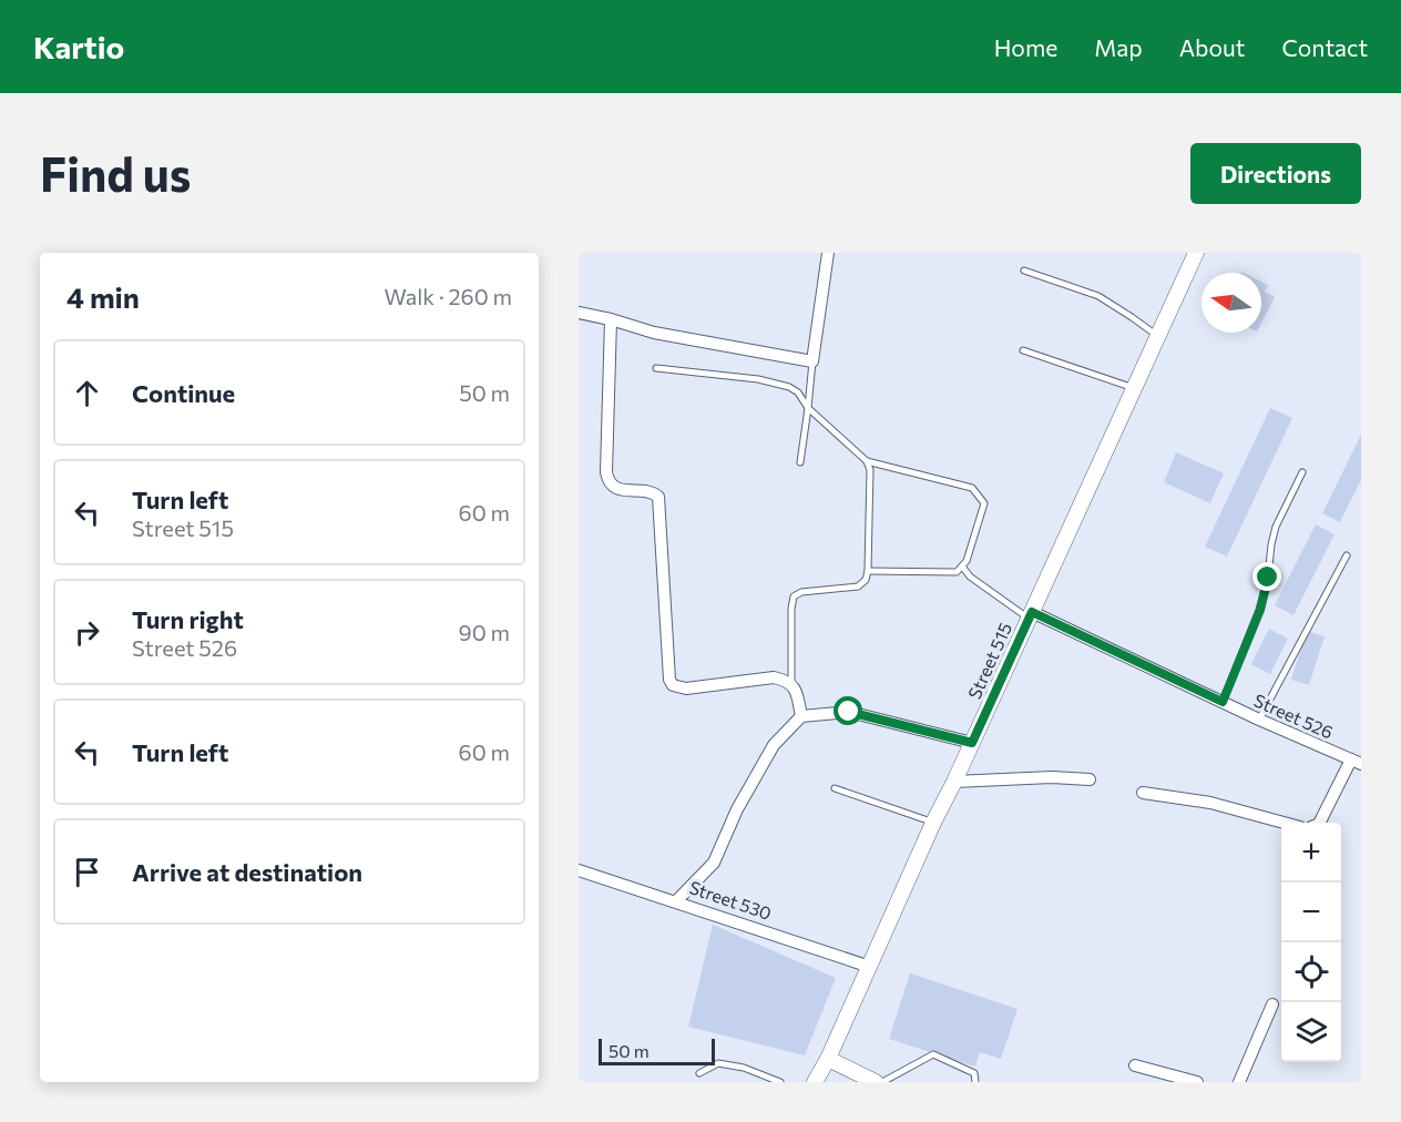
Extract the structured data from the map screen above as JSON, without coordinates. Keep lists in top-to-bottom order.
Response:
{
  "streets": {
    "street": ["Street 515", "Street 526", "Street 530"]
  },
  "crossings": [
    ["Street 515", "Street 526"],
    ["Street 515", "Street 530"]
  ],
  "scale_bar": "50 m",
  "north": "left",
  "page": {
    "header": "Kartio",
    "nav": [
      "Home",
      "Map",
      "About",
      "Contact"
    ],
    "buttons": "Directions",
    "title": "Find us",
    "heading": ["4 min", "Walk · 260 m"],
    "list": [
      ["Continue", "50 m"],
      ["Turn left", "Street 515", "60 m"],
      ["Turn right", "Street 526", "90 m"],
      ["Turn left", "60 m"],
      "Arrive at destination"
    ],
    "map_buttons": ["+", "−"],
    "scale": "50 m"
  }
}
